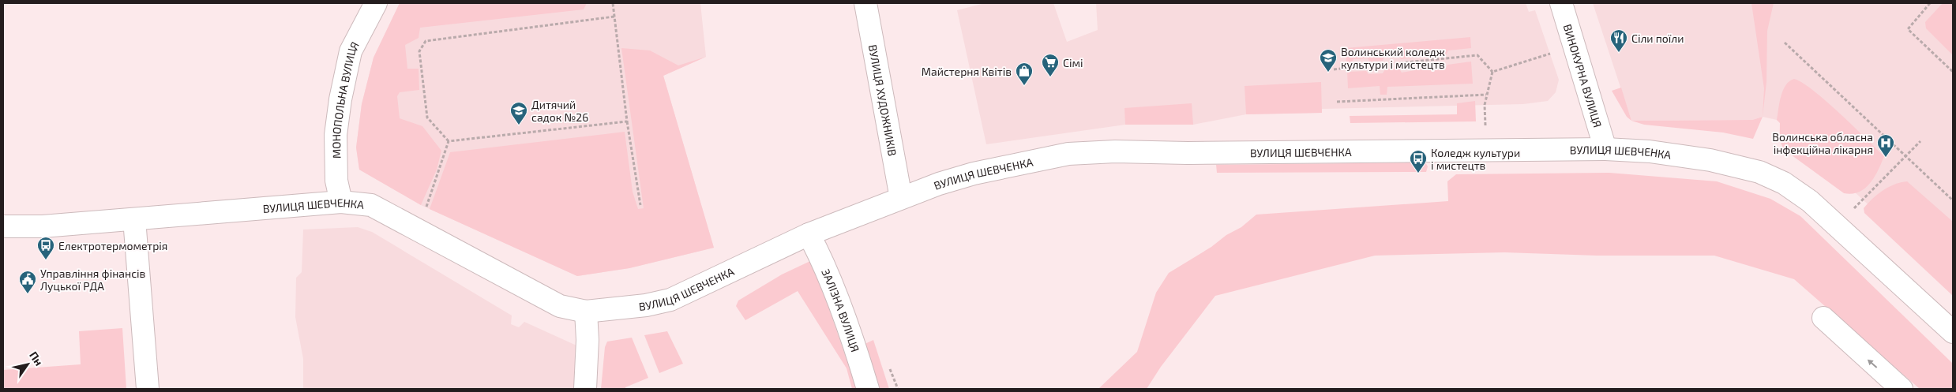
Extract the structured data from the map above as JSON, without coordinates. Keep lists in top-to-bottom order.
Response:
{
  "streets": {
    "street": [
      "ВИНОКУРНА ВУЛИЦЯ",
      "МОНОПОЛЬНА ВУЛИЦЯ",
      "ВУЛИЦЯ ХУДОЖНИКІВ",
      "ВУЛИЦЯ ШЕВЧЕНКА",
      "ЗАЛІЗНА ВУЛИЦЯ"
    ]
  },
  "crossings": [
    ["ВИНОКУРНА ВУЛИЦЯ", "ВУЛИЦЯ ШЕВЧЕНКА"],
    ["МОНОПОЛЬНА ВУЛИЦЯ", "ВУЛИЦЯ ШЕВЧЕНКА"],
    ["ВУЛИЦЯ ХУДОЖНИКІВ", "ВУЛИЦЯ ШЕВЧЕНКА"],
    ["ВУЛИЦЯ ШЕВЧЕНКА", "ЗАЛІЗНА ВУЛИЦЯ"]
  ],
  "places": {
    "restaurant": ["Сіли поїли"],
    "school or university": ["Волинський коледж культури і мистецтв", "Дитячий садок №26"],
    "supermarket": ["Сімі"],
    "shop": ["Майстерня Квітів"],
    "hospital": ["Волинська обласна інфекційна лікарня"],
    "bus stop": ["Коледж культури і мистецтв", "Електротермометрія"],
    "public building": ["Управління фінансів Луцької РДА"]
  },
  "north": "top right"
}
